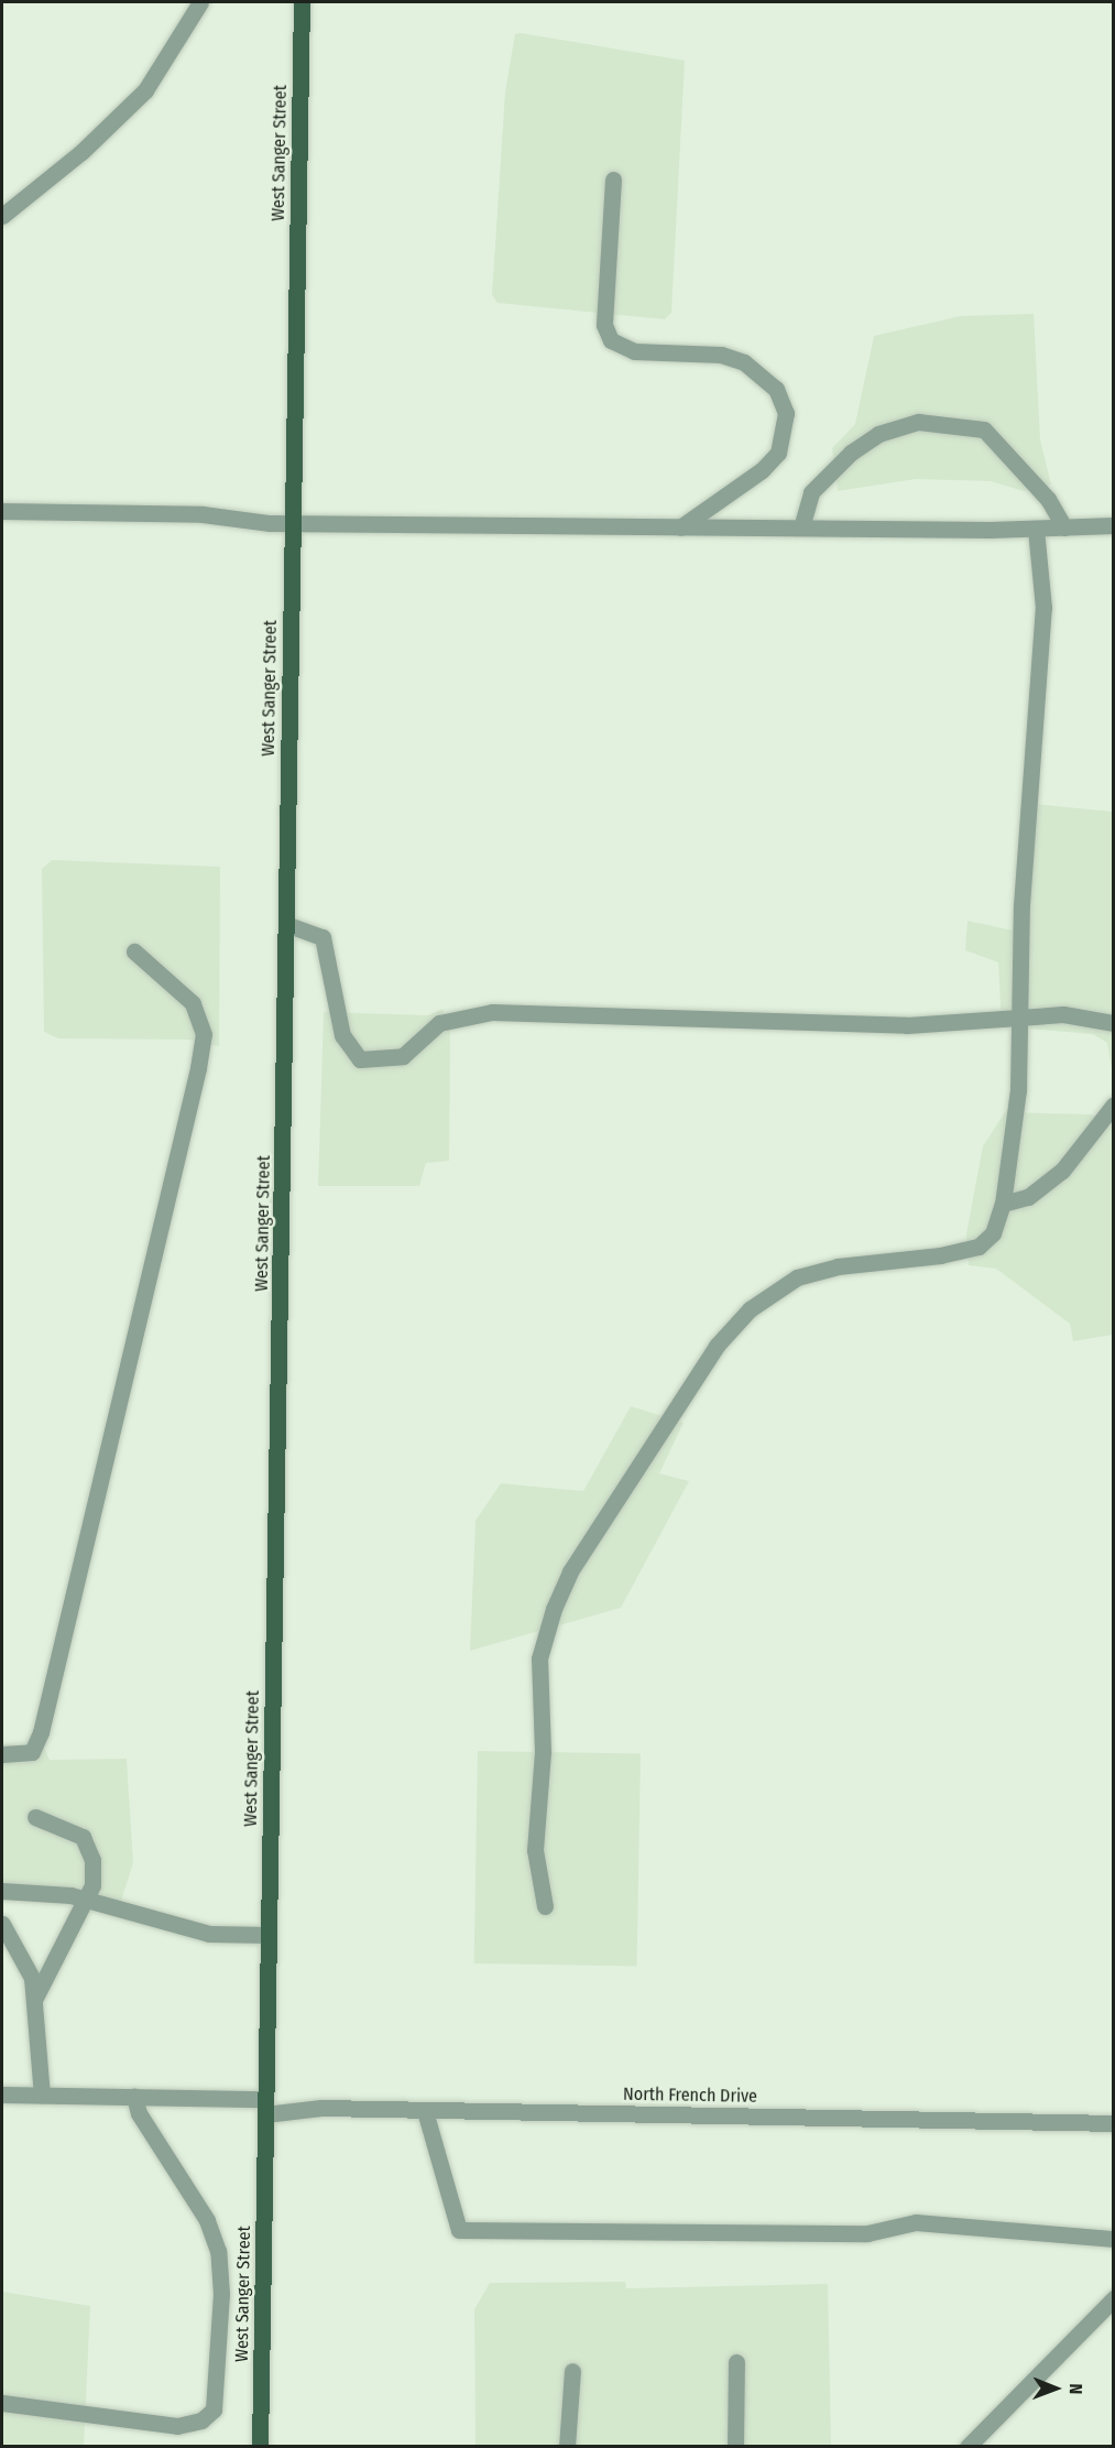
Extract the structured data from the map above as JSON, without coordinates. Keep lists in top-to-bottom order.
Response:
{
  "streets": {
    "main road": ["West Sanger Street"],
    "street": ["North French Drive"]
  },
  "crossings": [
    ["West Sanger Street", "North French Drive"]
  ],
  "north": "right"
}
